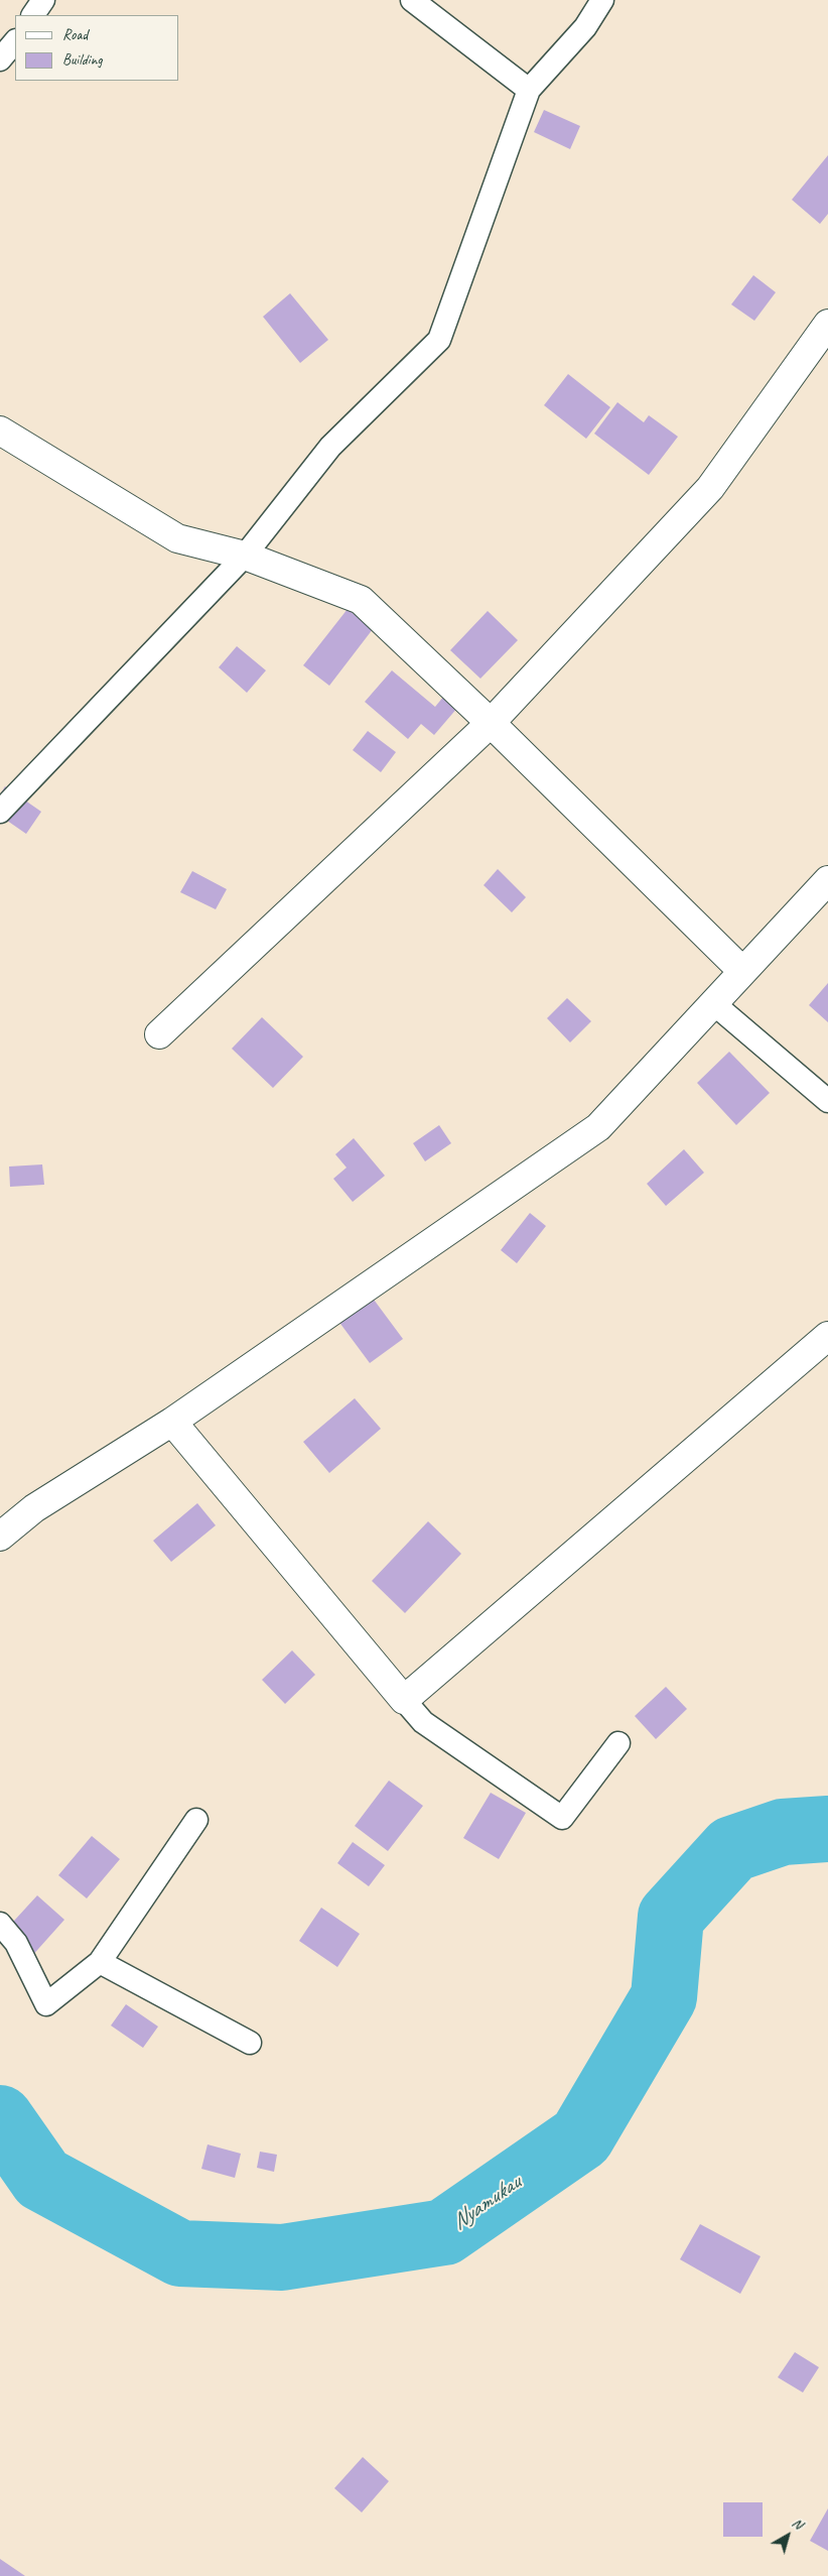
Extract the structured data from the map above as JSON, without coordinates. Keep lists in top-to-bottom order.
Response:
{
  "water": ["Nyamukau"],
  "legend": ["Road", "Building"],
  "north": "top right"
}
